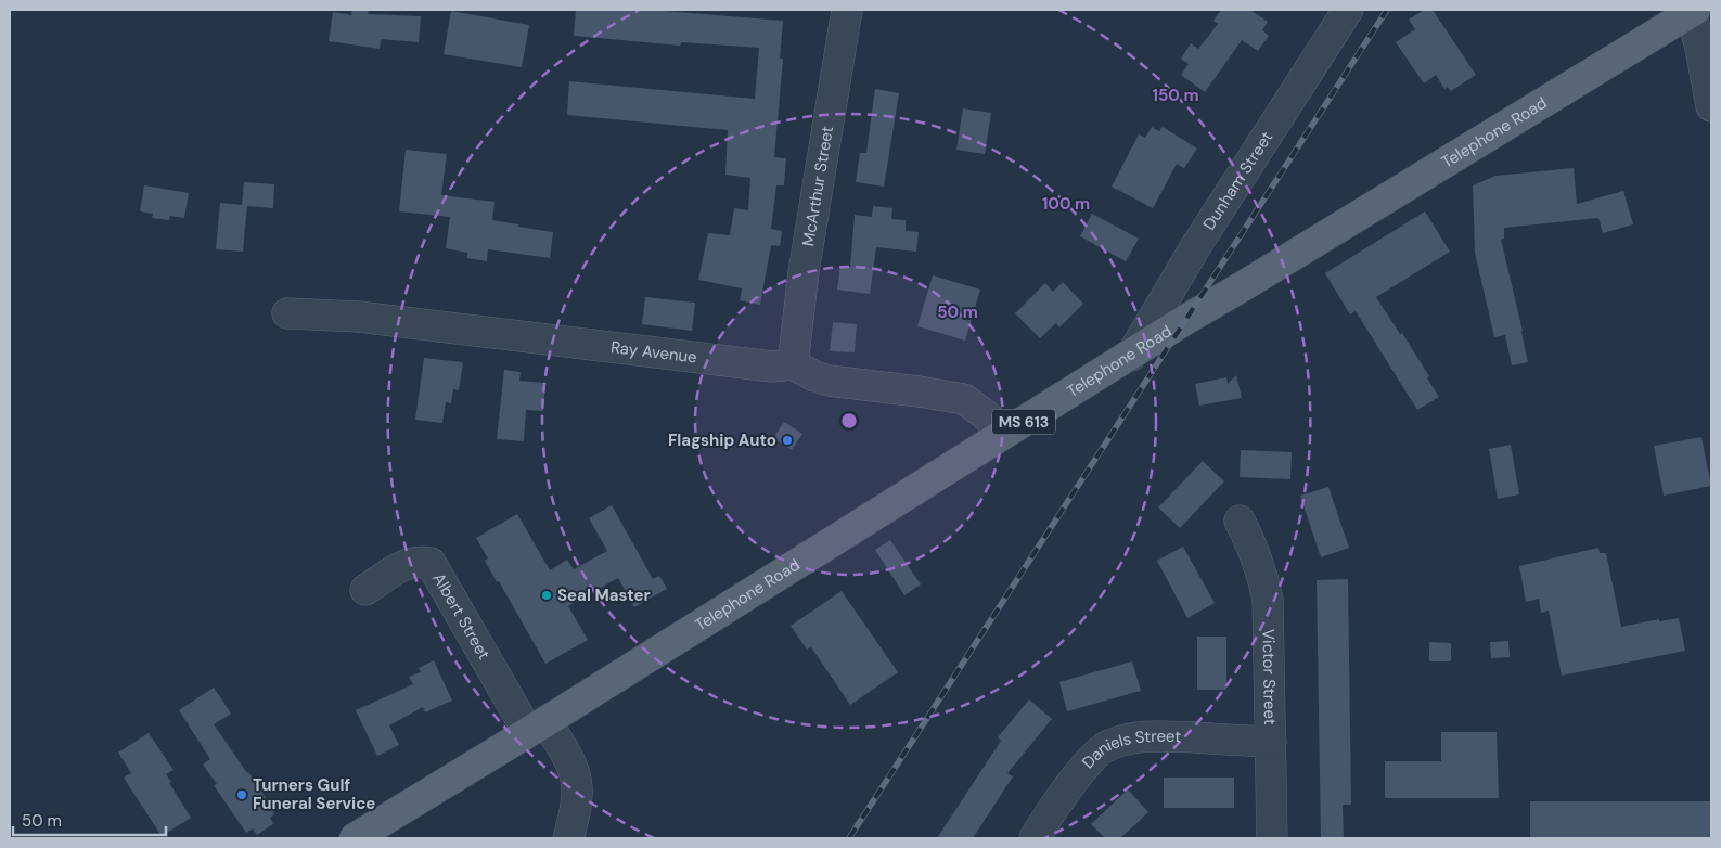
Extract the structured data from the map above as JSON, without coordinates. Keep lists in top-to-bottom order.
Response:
{
  "streets": {
    "main road": ["Telephone Road", "MS 613"],
    "street": [
      "Dunham Street",
      "McArthur Street",
      "Ray Avenue",
      "Albert Street",
      "Victor Street",
      "Daniels Street"
    ]
  },
  "crossings": [
    ["Telephone Road", "Dunham Street"],
    ["Telephone Road", "Ray Avenue"],
    ["Telephone Road", "Albert Street"],
    ["McArthur Street", "Ray Avenue"],
    ["Victor Street", "Daniels Street"]
  ],
  "places": ["Flagship Auto", "Seal Master", "Turners Gulf Funeral Service"],
  "scale_bar": "50 m",
  "rings": ["150 m", "100 m", "50 m"]
}
